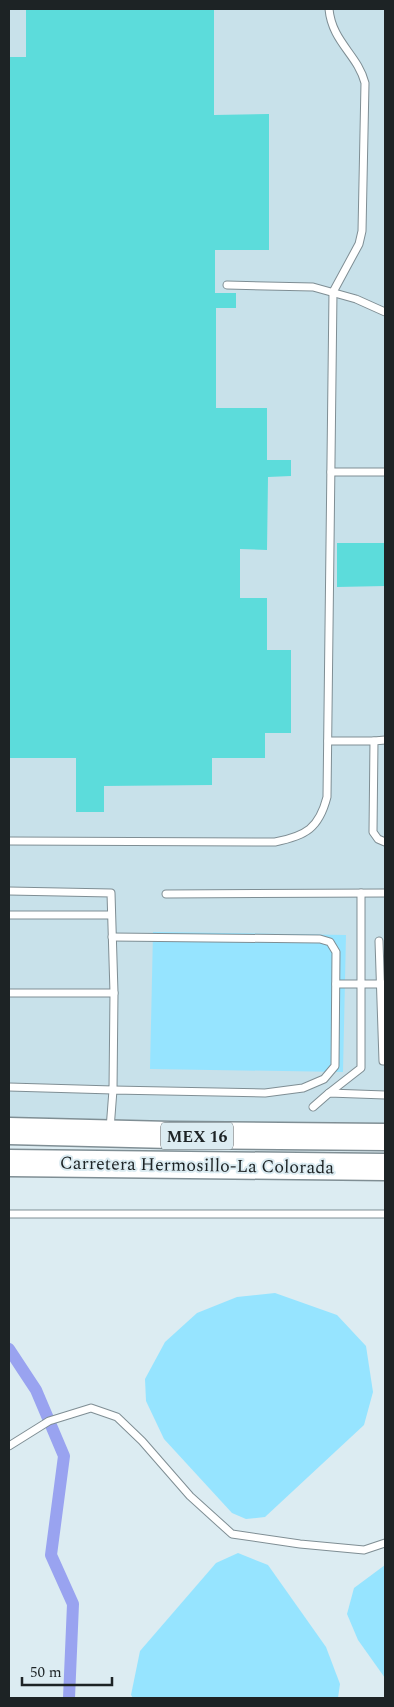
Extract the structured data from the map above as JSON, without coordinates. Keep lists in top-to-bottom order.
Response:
{
  "streets": {
    "highway": ["MEX 16", "Carretera Hermosillo-La Colorada"]
  },
  "scale_bar": "50 m"
}
